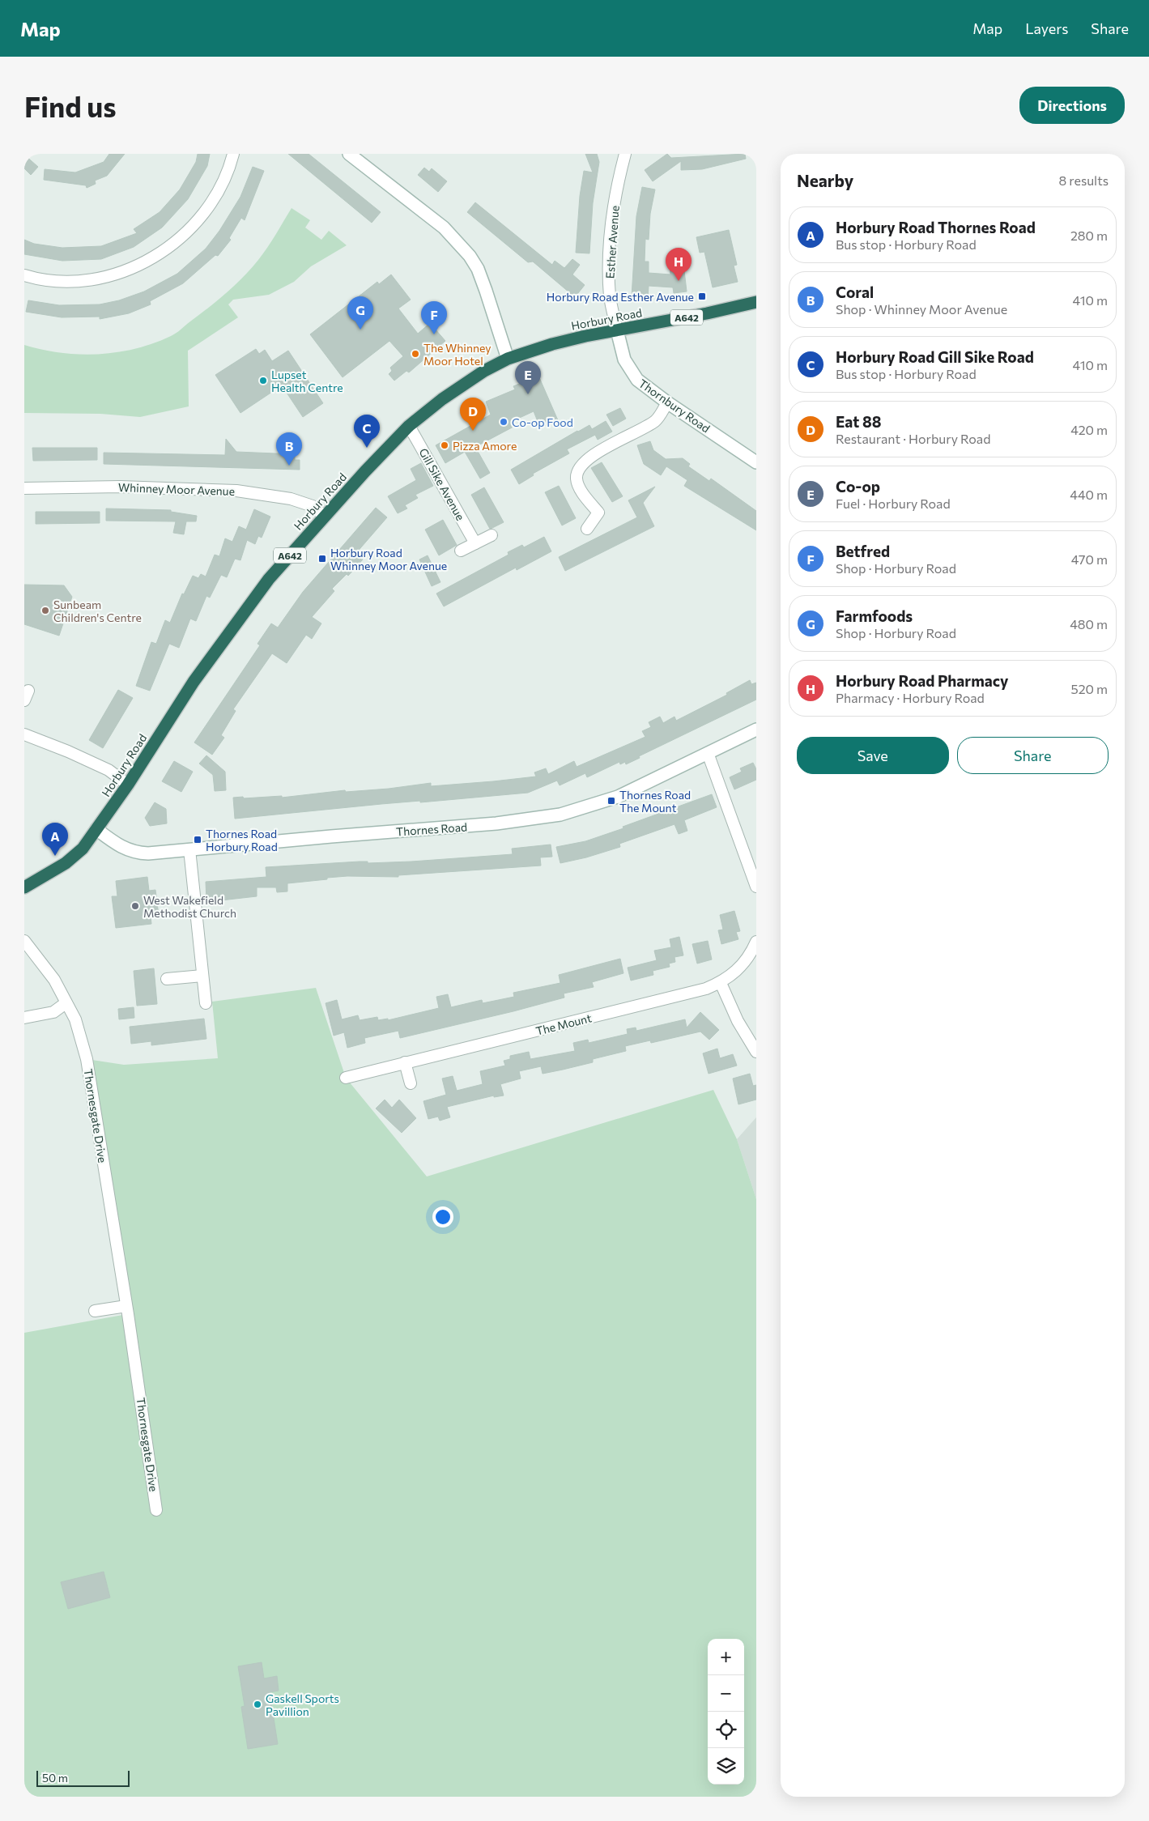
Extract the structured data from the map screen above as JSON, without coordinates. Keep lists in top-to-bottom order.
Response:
{
  "streets": {
    "highway": ["A642", "Horbury Road"],
    "street": [
      "Esther Avenue",
      "Thornbury Road",
      "Gill Sike Avenue",
      "Whinney Moor Avenue",
      "Thornes Road",
      "The Mount",
      "Thornesgate Drive"
    ]
  },
  "crossings": [
    ["Esther Avenue", "Horbury Road"],
    ["Esther Avenue", "Thornbury Road"],
    ["Horbury Road", "Thornbury Road"],
    ["Horbury Road", "Gill Sike Avenue"],
    ["Horbury Road", "Whinney Moor Avenue"],
    ["Horbury Road", "Thornes Road"]
  ],
  "places": {
    "transit": [
      "Horbury Road Esther Avenue",
      "Horbury Road Whinney Moor Avenue",
      "Thornes Road The Mount",
      "Thornes Road Horbury Road"
    ],
    "other": [
      "The Whinney Moor Hotel",
      "Lupset Health Centre",
      "Co-op Food",
      "Pizza Amore",
      "Sunbeam Children's Centre",
      "West Wakefield Methodist Church",
      "Gaskell Sports Pavillion"
    ]
  },
  "scale_bar": "50 m",
  "page": {
    "header": "Map",
    "nav": ["Map", "Layers", "Share"],
    "buttons": [
      "Directions",
      ["Save", "Share"]
    ],
    "title": "Find us",
    "heading": ["Nearby", "8 results"],
    "list": [
      {
        "mark": "A",
        "name": "Horbury Road Thornes Road",
        "note": "Bus stop · Horbury Road",
        "value": "280 m"
      },
      {
        "mark": "B",
        "name": "Coral",
        "note": "Shop · Whinney Moor Avenue",
        "value": "410 m"
      },
      {
        "mark": "C",
        "name": "Horbury Road Gill Sike Road",
        "note": "Bus stop · Horbury Road",
        "value": "410 m"
      },
      {
        "mark": "D",
        "name": "Eat 88",
        "note": "Restaurant · Horbury Road",
        "value": "420 m"
      },
      {
        "mark": "E",
        "name": "Co-op",
        "note": "Fuel · Horbury Road",
        "value": "440 m"
      },
      {
        "mark": "F",
        "name": "Betfred",
        "note": "Shop · Horbury Road",
        "value": "470 m"
      },
      {
        "mark": "G",
        "name": "Farmfoods",
        "note": "Shop · Horbury Road",
        "value": "480 m"
      },
      {
        "mark": "H",
        "name": "Horbury Road Pharmacy",
        "note": "Pharmacy · Horbury Road",
        "value": "520 m"
      }
    ],
    "pins": [
      "H",
      "G",
      "F",
      "E",
      "D",
      "C",
      "B",
      "A"
    ],
    "map_buttons": ["+", "−"],
    "scale": "50 m"
  }
}
